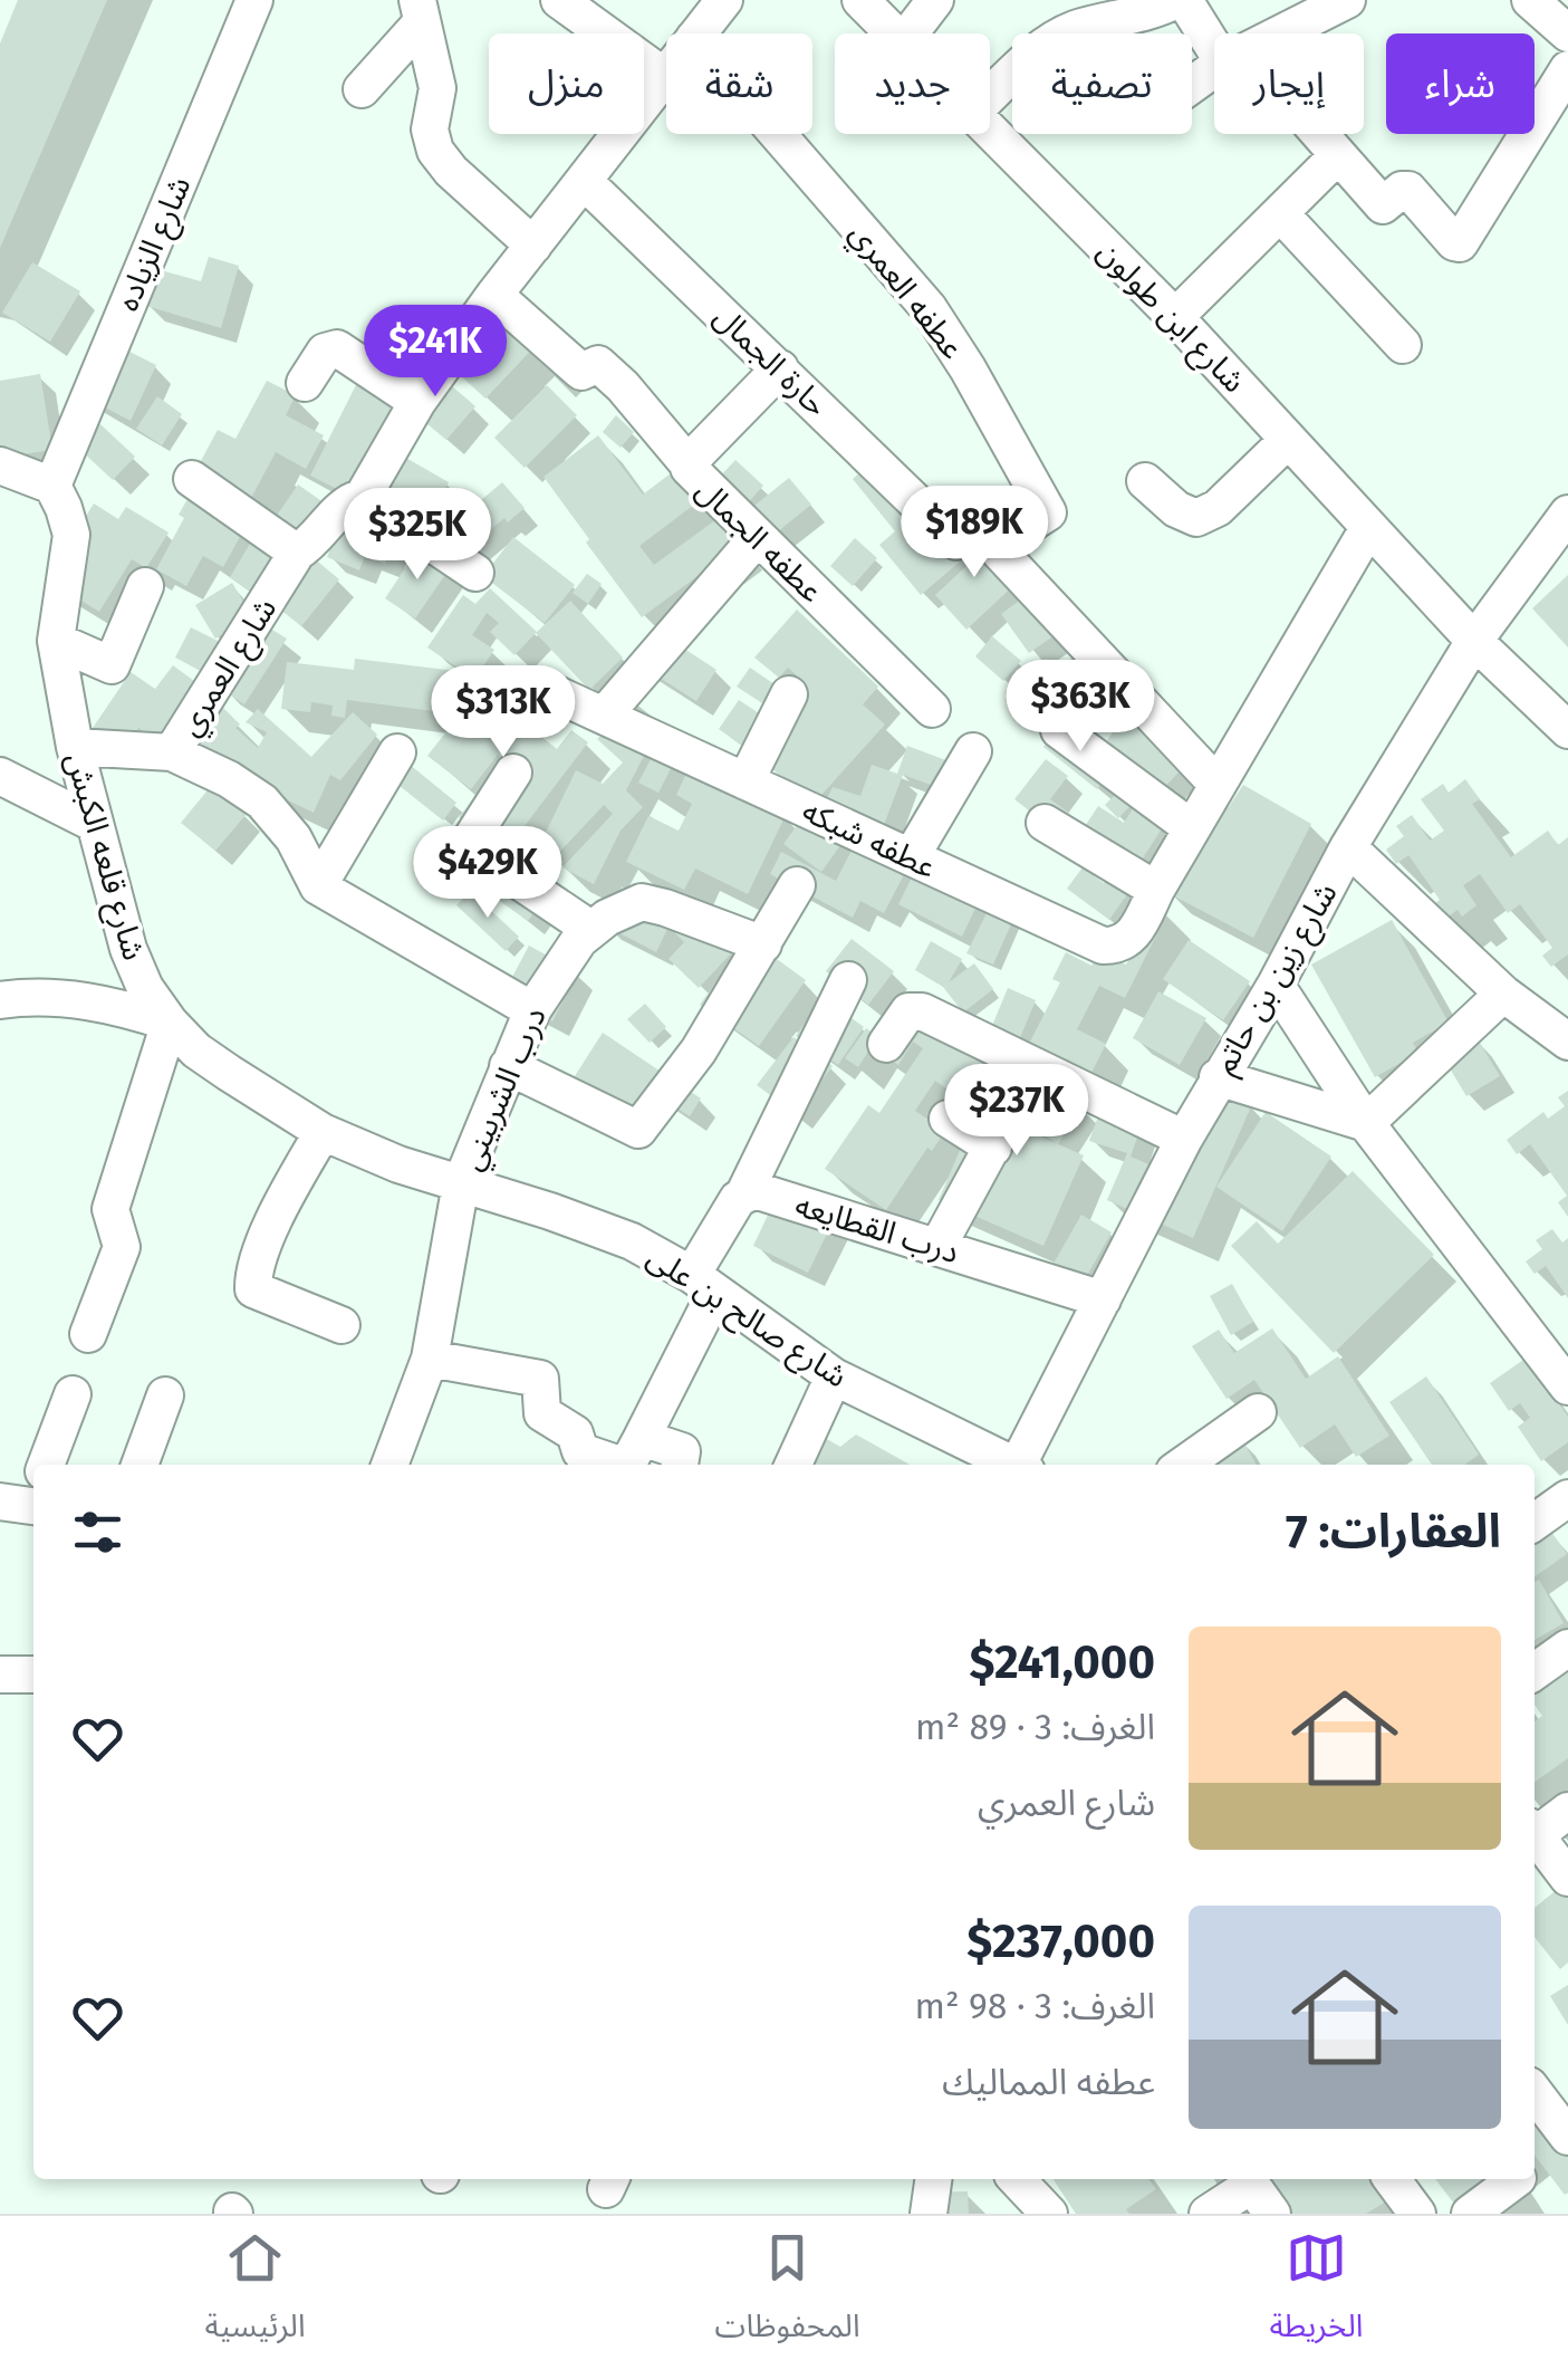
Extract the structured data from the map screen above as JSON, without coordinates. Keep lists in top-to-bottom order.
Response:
{
  "streets": {
    "street": [
      "شارع الزياده",
      "عطفه العمري",
      "شارع ابن طولون",
      "حارة الجمال",
      "عطفه الجمال",
      "شارع العمري",
      "عطفه شبكه",
      "شارع قلعه الكبش",
      "شارع زين بن حاتم",
      "درب الشربيني",
      "درب القطايعه",
      "شارع صالح بن على"
    ]
  },
  "crossings": [
    ["شارع الزياده", "شارع قلعه الكبش"],
    ["شارع ابن طولون", "شارع زين بن حاتم"],
    ["حارة الجمال", "عطفه الجمال"],
    ["حارة الجمال", "شارع العمري"],
    ["شارع قلعه الكبش", "درب الشربيني"],
    ["شارع قلعه الكبش", "شارع صالح بن على"],
    ["شارع زين بن حاتم", "درب القطايعه"],
    ["درب الشربيني", "شارع صالح بن على"]
  ],
  "page": {
    "chip": [
      "شراء",
      "إيجار",
      "تصفية",
      "جديد",
      "شقة",
      "منزل"
    ],
    "price": [
      "$241K",
      "$189K",
      "$325K",
      "$363K",
      "$313K",
      "$429K",
      "$237K"
    ],
    "heading": "العقارات: 7",
    "list": [
      {
        "name": "$241,000",
        "note": "الغرف: 3 · 89 m² · شارع العمري"
      },
      {
        "name": "$237,000",
        "note": "الغرف: 3 · 98 m² · عطفه المماليك"
      }
    ],
    "tabs": ["الخريطة", "المحفوظات", "الرئيسية"]
  }
}
